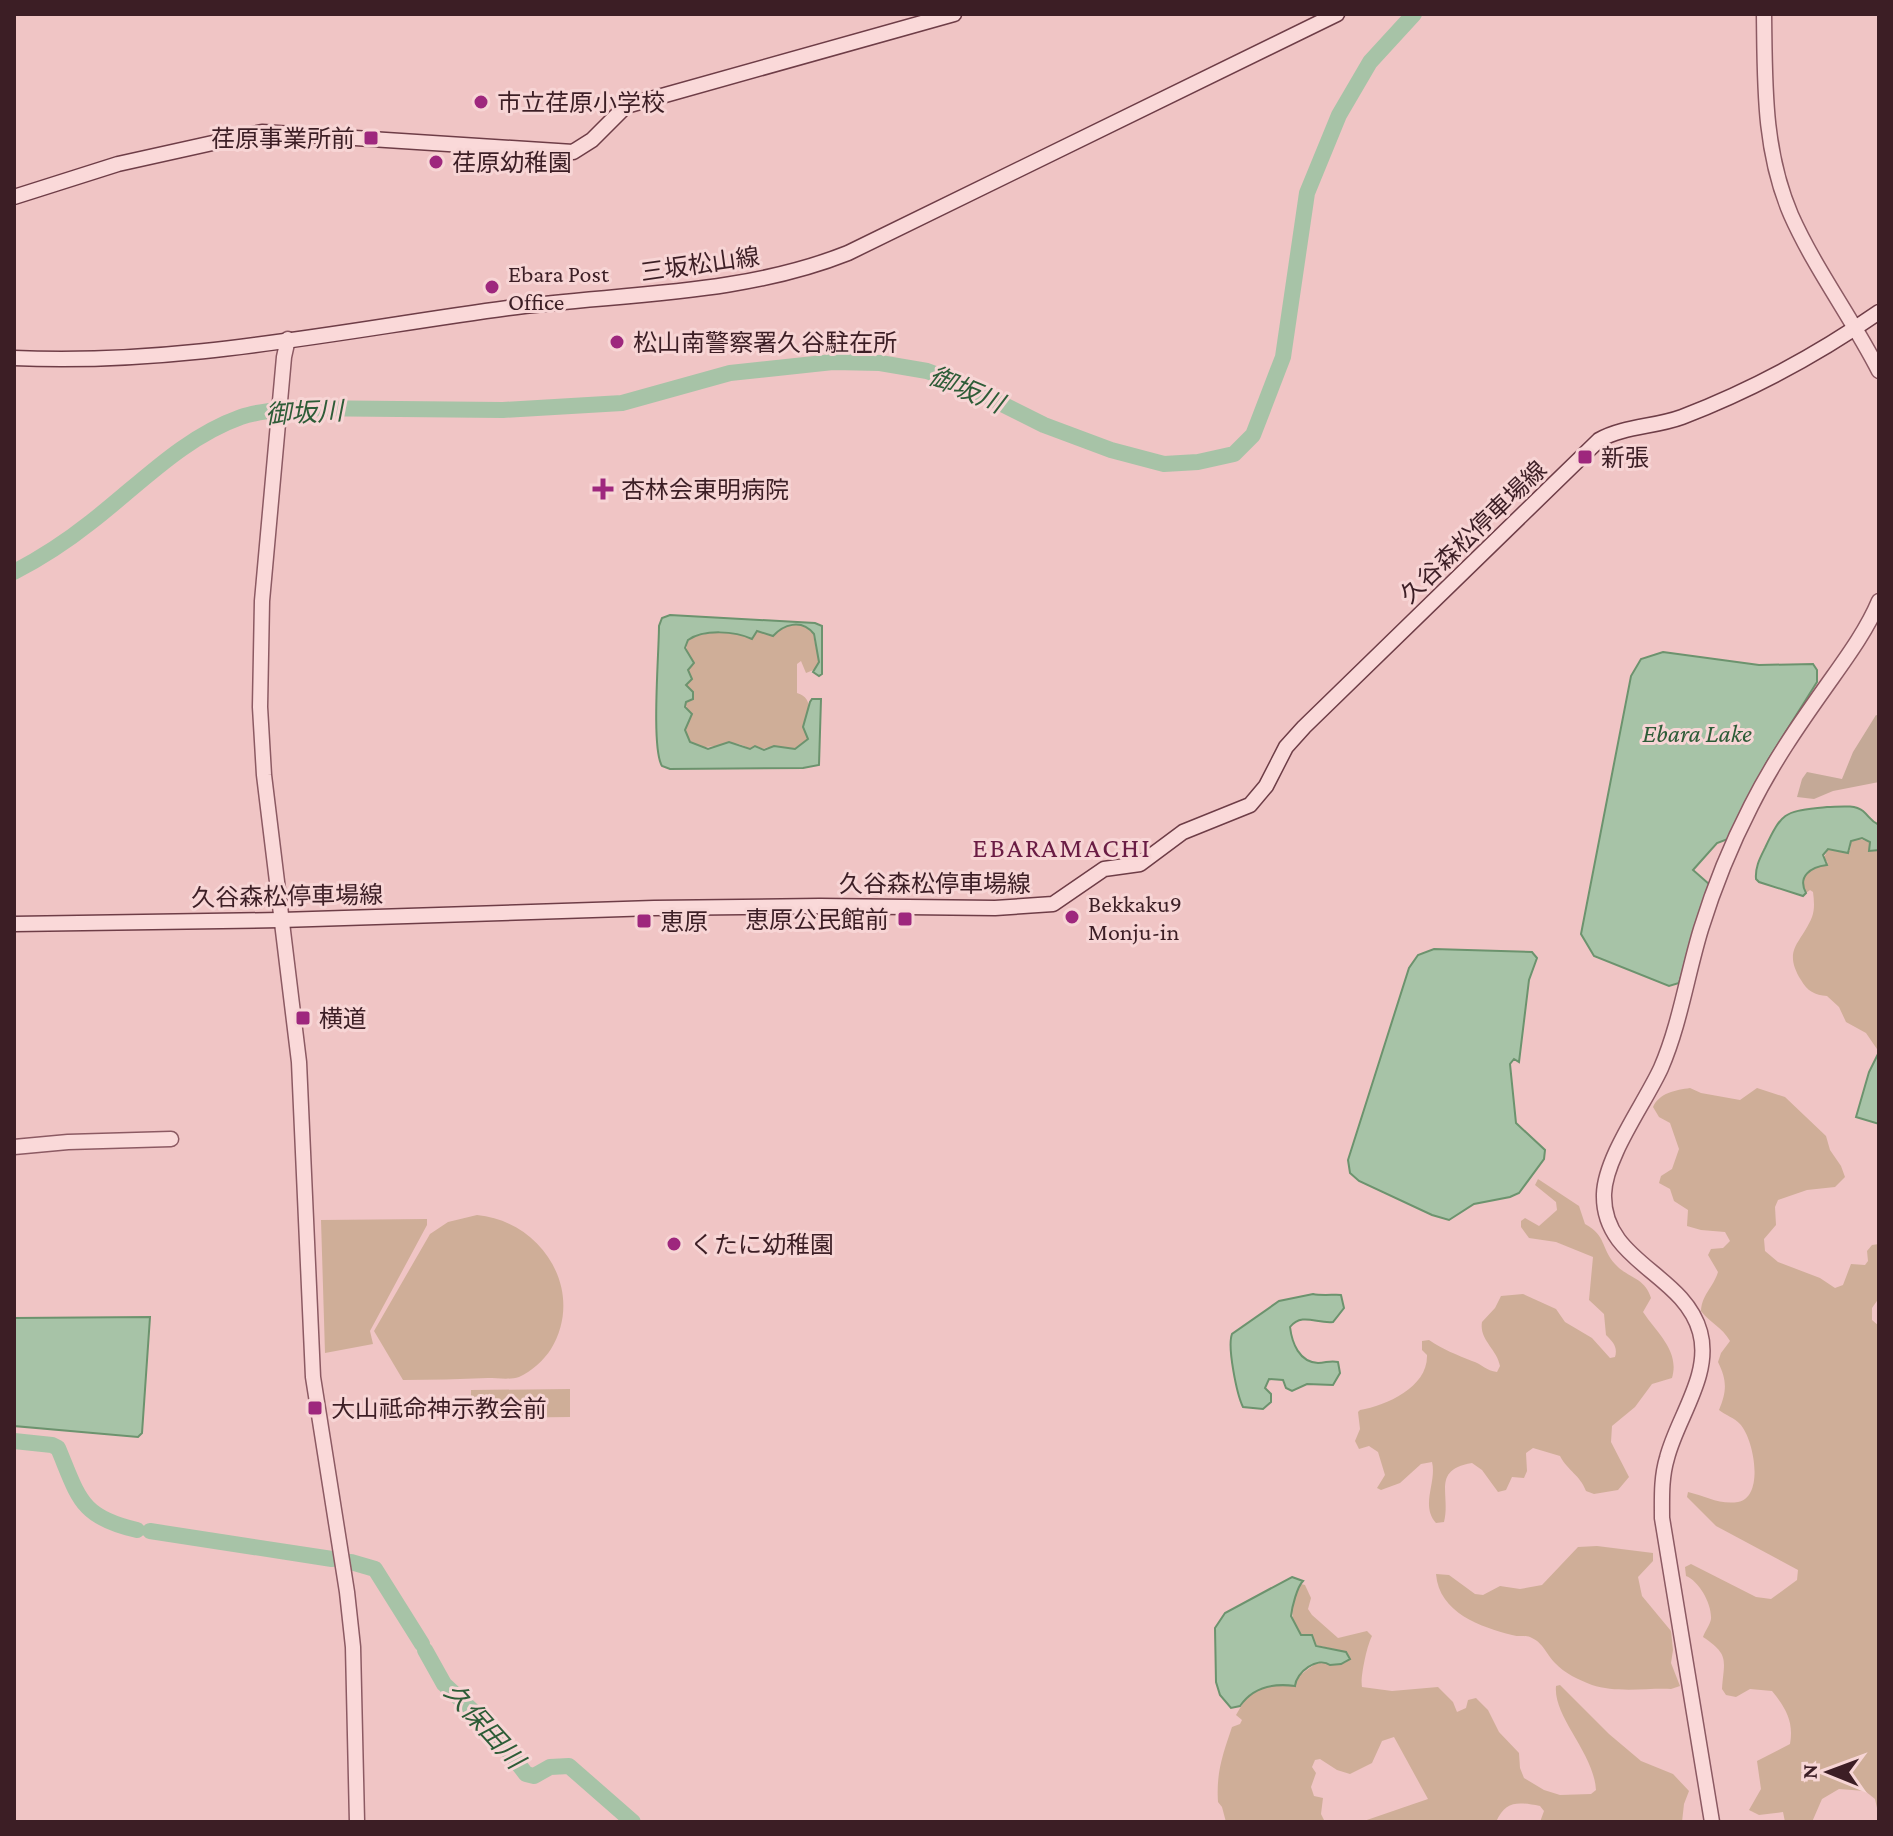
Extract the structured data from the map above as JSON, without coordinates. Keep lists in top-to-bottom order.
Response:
{
  "streets": {
    "main road": ["三坂松山線", "久谷森松停車場線"]
  },
  "districts": ["EBARAMACHI"],
  "water": ["御坂川", "Ebara Lake", "久保田川"],
  "places": {
    "other": [
      "市立荏原小学校",
      "荏原幼稚園",
      "Ebara Post Office",
      "松山南警察署久谷駐在所",
      "Bekkaku9 Monju-in",
      "くたに幼稚園"
    ],
    "transit": [
      "荏原事業所前",
      "新張",
      "恵原公民館前",
      "恵原",
      "横道",
      "大山祗命神示教会前"
    ],
    "health": ["杏林会東明病院"]
  },
  "north": "left"
}
